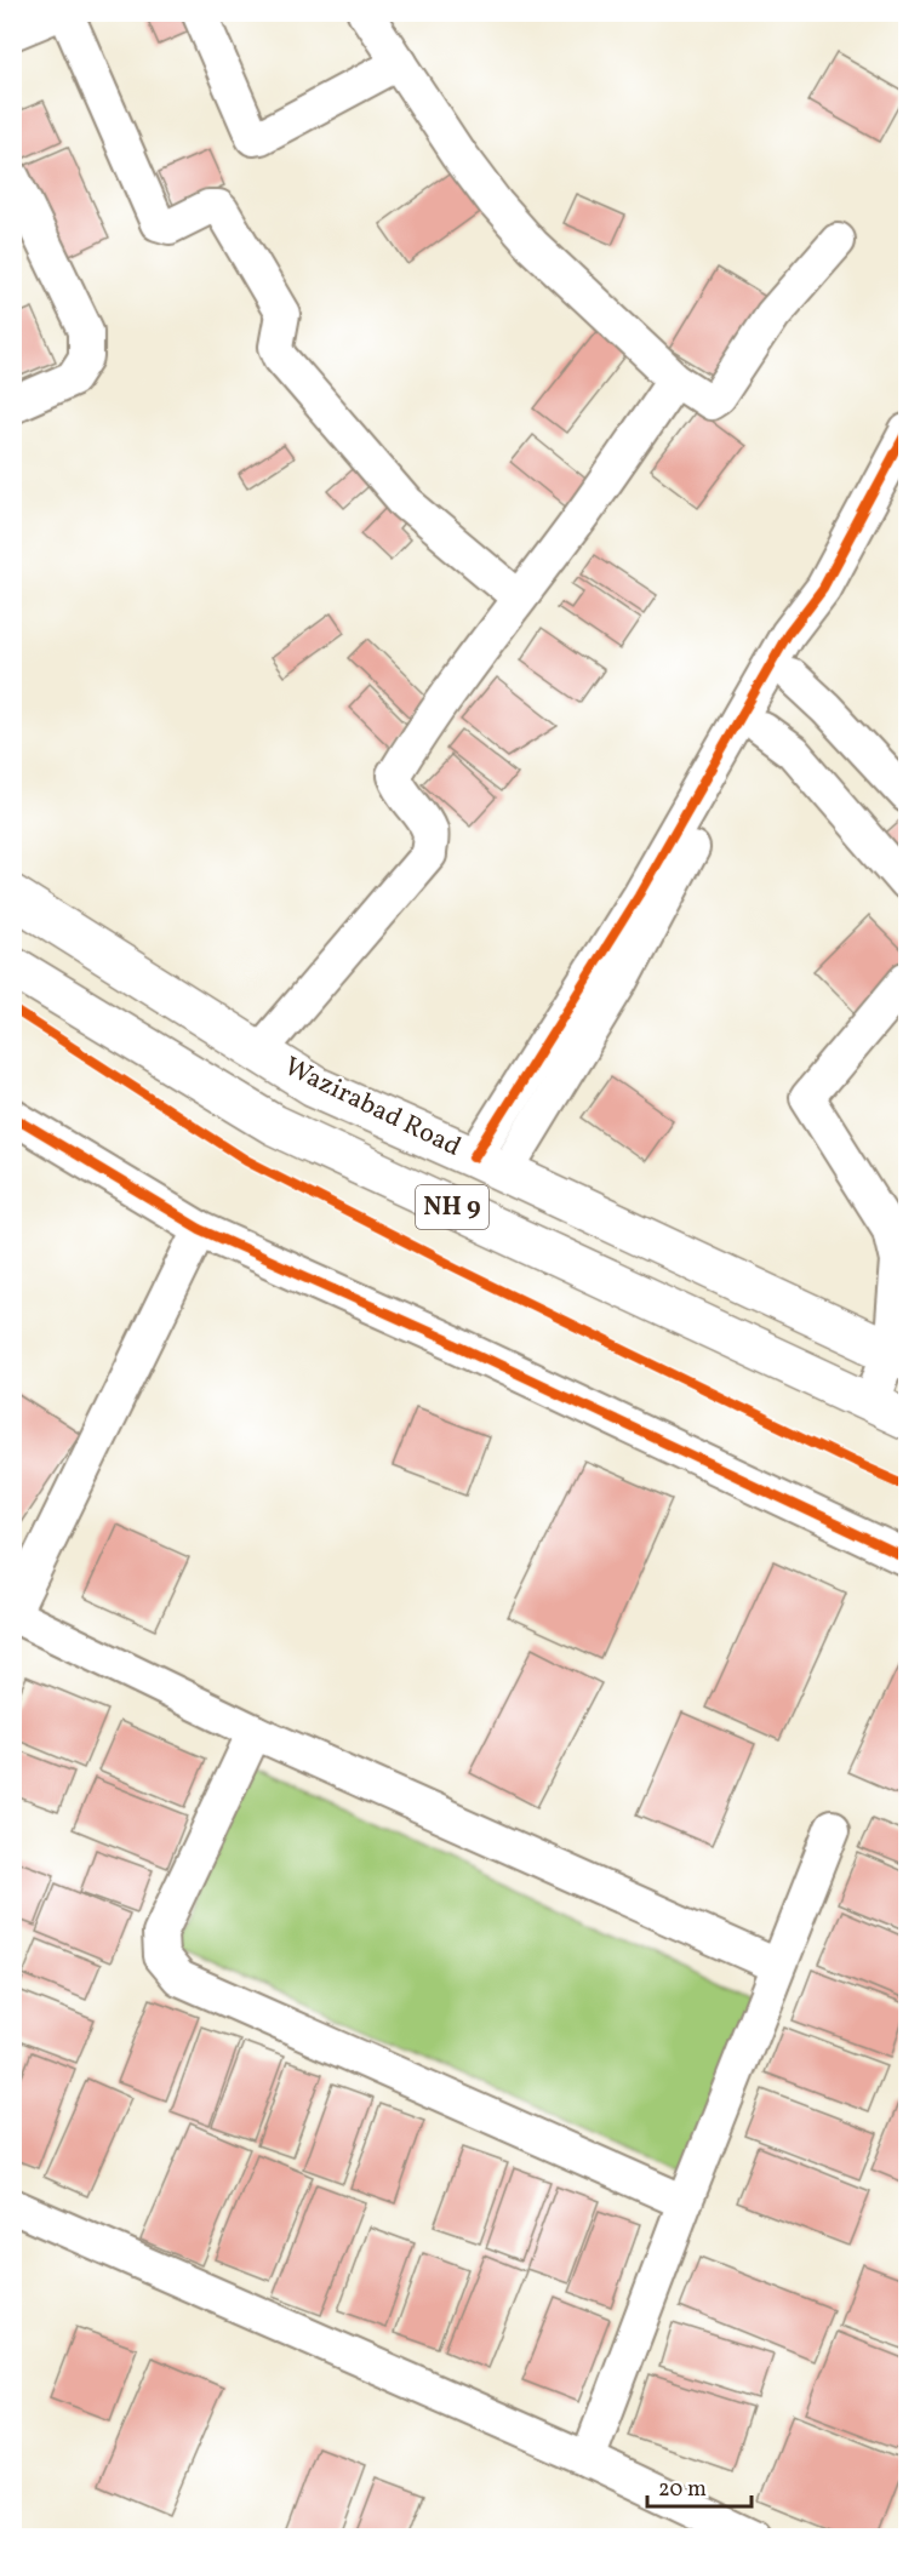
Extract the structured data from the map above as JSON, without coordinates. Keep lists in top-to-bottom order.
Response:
{
  "streets": {
    "highway": ["Wazirabad Road", "NH 9"]
  },
  "scale_bar": "20 m"
}
